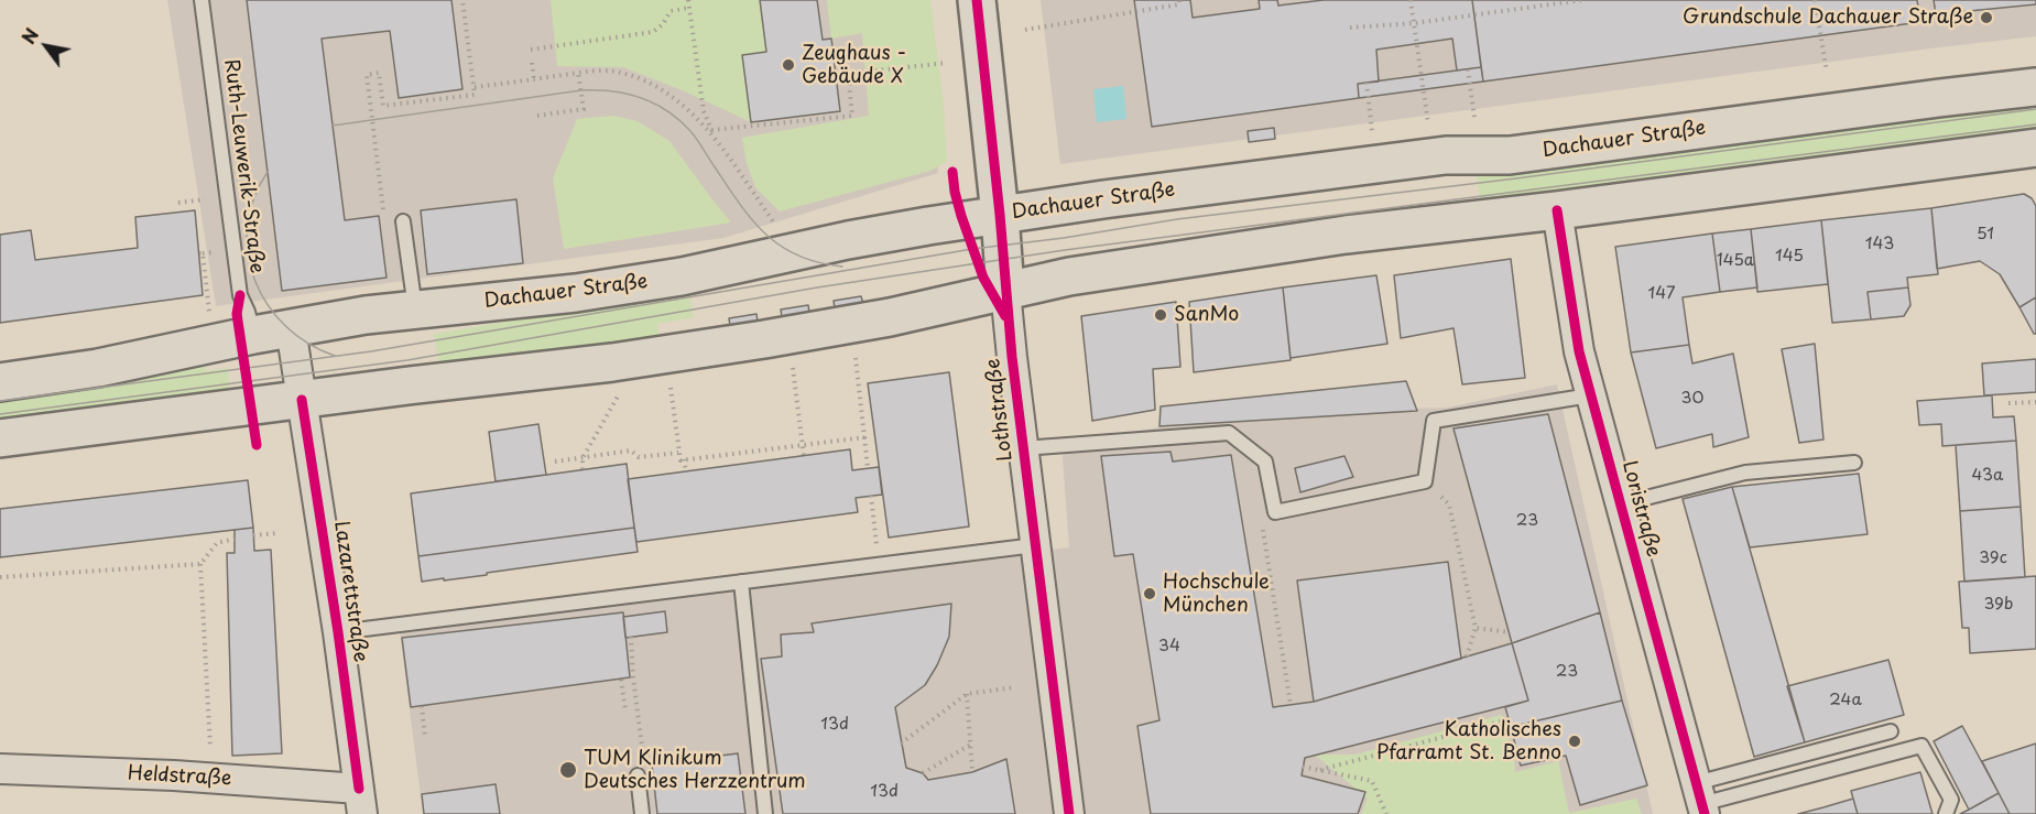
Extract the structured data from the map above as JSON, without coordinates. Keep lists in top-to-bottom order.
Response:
{
  "streets": {
    "main road": ["Dachauer Straße", "Lothstraße"],
    "street": ["Loristraße", "Lazarettstraße", "Heldstraße"],
    "lane": ["Ruth-Leuwerik-Straße"]
  },
  "crossings": [
    ["Dachauer Straße", "Ruth-Leuwerik-Straße"],
    ["Dachauer Straße", "Lothstraße"],
    ["Dachauer Straße", "Lazarettstraße"],
    ["Lazarettstraße", "Heldstraße"]
  ],
  "places": [
    "Grundschule Dachauer Straße",
    "Zeughaus - Gebäude X",
    "SanMo",
    "Hochschule München",
    "Katholisches Pfarramt St. Benno",
    "TUM Klinikum Deutsches Herzzentrum"
  ],
  "house_numbers": [
    "51",
    "143",
    "145",
    "145a",
    "147",
    "30",
    "43a",
    "23",
    "39c",
    "39b",
    "34",
    "23",
    "24a",
    "13d",
    "13d"
  ],
  "north": "top left"
}
